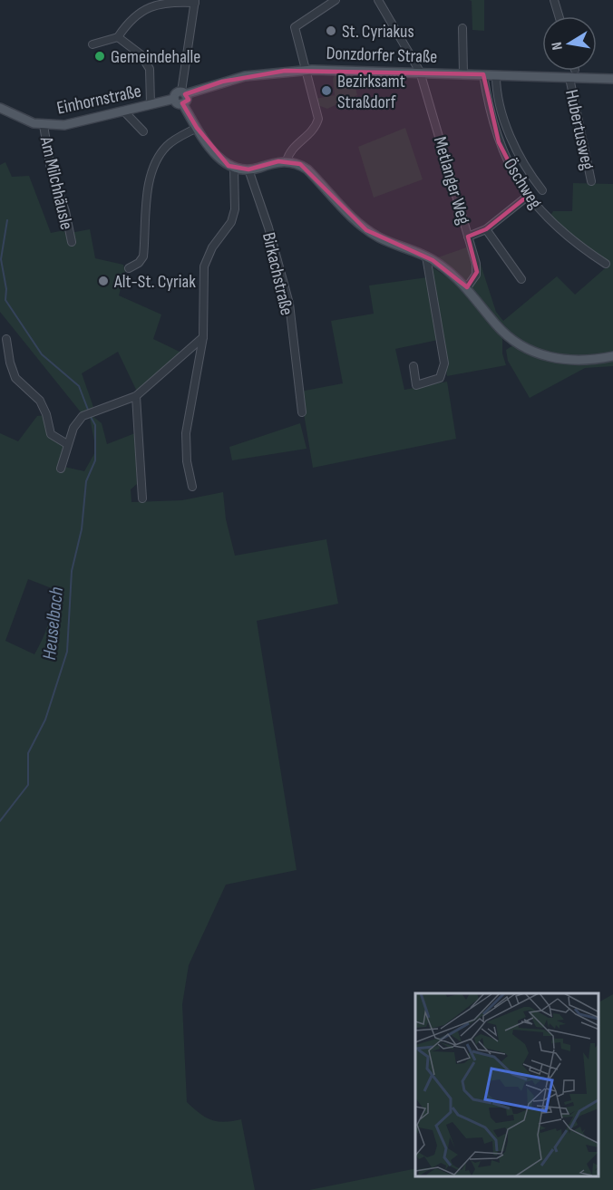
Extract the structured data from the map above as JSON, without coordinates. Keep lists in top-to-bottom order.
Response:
{
  "streets": {
    "main road": ["Donzdorfer Straße", "Einhornstraße"],
    "street": [
      "Hubertusweg",
      "Metlanger Weg",
      "Am Milchhäusle",
      "Öschweg",
      "Birkachstraße"
    ]
  },
  "crossings": [
    ["Donzdorfer Straße", "Einhornstraße"],
    ["Donzdorfer Straße", "Hubertusweg"],
    ["Donzdorfer Straße", "Metlanger Weg"],
    ["Donzdorfer Straße", "Öschweg"],
    ["Einhornstraße", "Am Milchhäusle"]
  ],
  "water": ["Heuselbach"],
  "places": [
    "St. Cyriakus",
    "Gemeindehalle",
    "Bezirksamt Straßdorf",
    "Alt-St. Cyriak"
  ],
  "north": "left"
}
